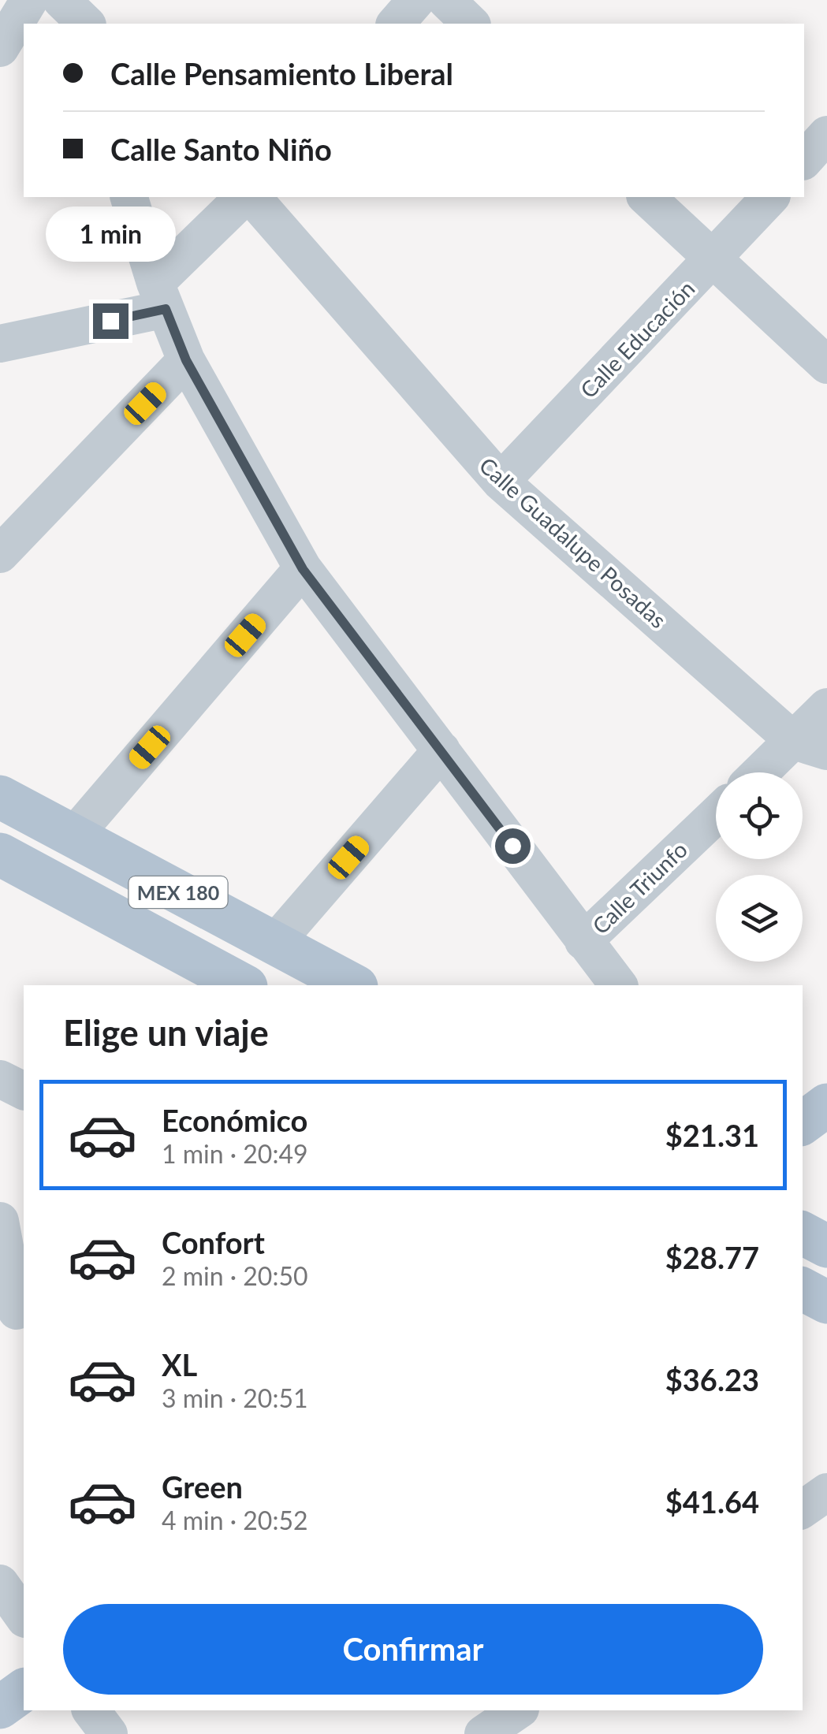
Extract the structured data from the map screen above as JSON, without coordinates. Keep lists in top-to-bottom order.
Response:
{
  "streets": {
    "main road": ["MEX 180"],
    "street": ["Calle Educación", "Calle Guadalupe Posadas", "Calle Triunfo"]
  },
  "crossings": [
    ["Calle Educación", "Calle Guadalupe Posadas"]
  ],
  "page": {
    "banner": ["Calle Pensamiento Liberal", "Calle Santo Niño"],
    "bubble": "1 min",
    "heading": "Elige un viaje",
    "list": [
      {
        "name": "Económico",
        "note": "1 min · 20:49",
        "value": "$21.31"
      },
      {
        "name": "Confort",
        "note": "2 min · 20:50",
        "value": "$28.77"
      },
      {
        "name": "XL",
        "note": "3 min · 20:51",
        "value": "$36.23"
      },
      {
        "name": "Green",
        "note": "4 min · 20:52",
        "value": "$41.64"
      }
    ],
    "buttons": "Confirmar"
  }
}
